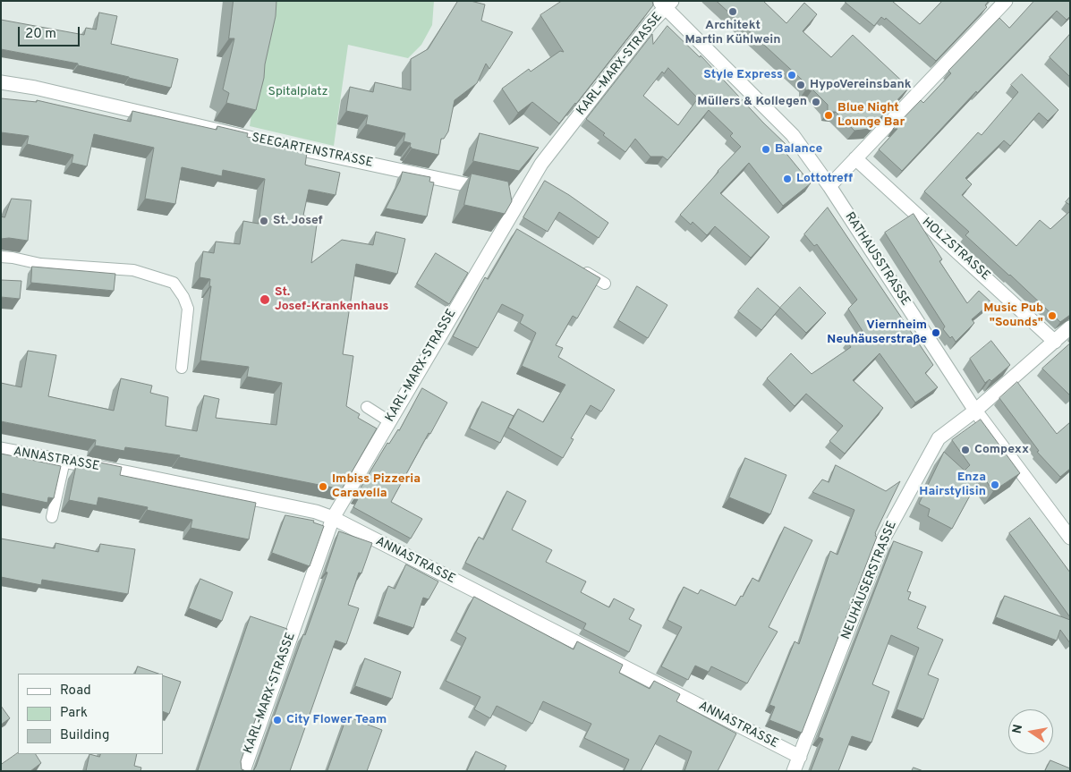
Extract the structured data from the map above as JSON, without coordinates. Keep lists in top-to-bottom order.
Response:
{
  "streets": {
    "street": [
      "KARL-MARX-STRASSE",
      "SEEGARTENSTRASSE",
      "HOLZSTRASSE",
      "RATHAUSSTRASSE",
      "ANNASTRASSE",
      "NEUHÄUSERSTRASSE"
    ]
  },
  "crossings": [
    ["KARL-MARX-STRASSE", "SEEGARTENSTRASSE"],
    ["KARL-MARX-STRASSE", "RATHAUSSTRASSE"],
    ["KARL-MARX-STRASSE", "ANNASTRASSE"],
    ["RATHAUSSTRASSE", "NEUHÄUSERSTRASSE"],
    ["ANNASTRASSE", "NEUHÄUSERSTRASSE"]
  ],
  "parks": ["Spitalplatz"],
  "places": [
    "Architekt Martin Kühlwein",
    "Style Express",
    "HypoVereinsbank",
    "Müllers & Kollegen",
    "Blue Night Lounge Bar",
    "Balance",
    "Lottotreff",
    "St. Josef",
    "St. Josef-Krankenhaus",
    "Music Pub \"Sounds\"",
    "Viernheim Neuhäuserstraße",
    "Compexx",
    "Enza Hairstylisin",
    "Imbiss Pizzeria Caravella",
    "City Flower Team"
  ],
  "legend": ["Road", "Park", "Building"],
  "scale_bar": "20 m",
  "north": "left"
}
